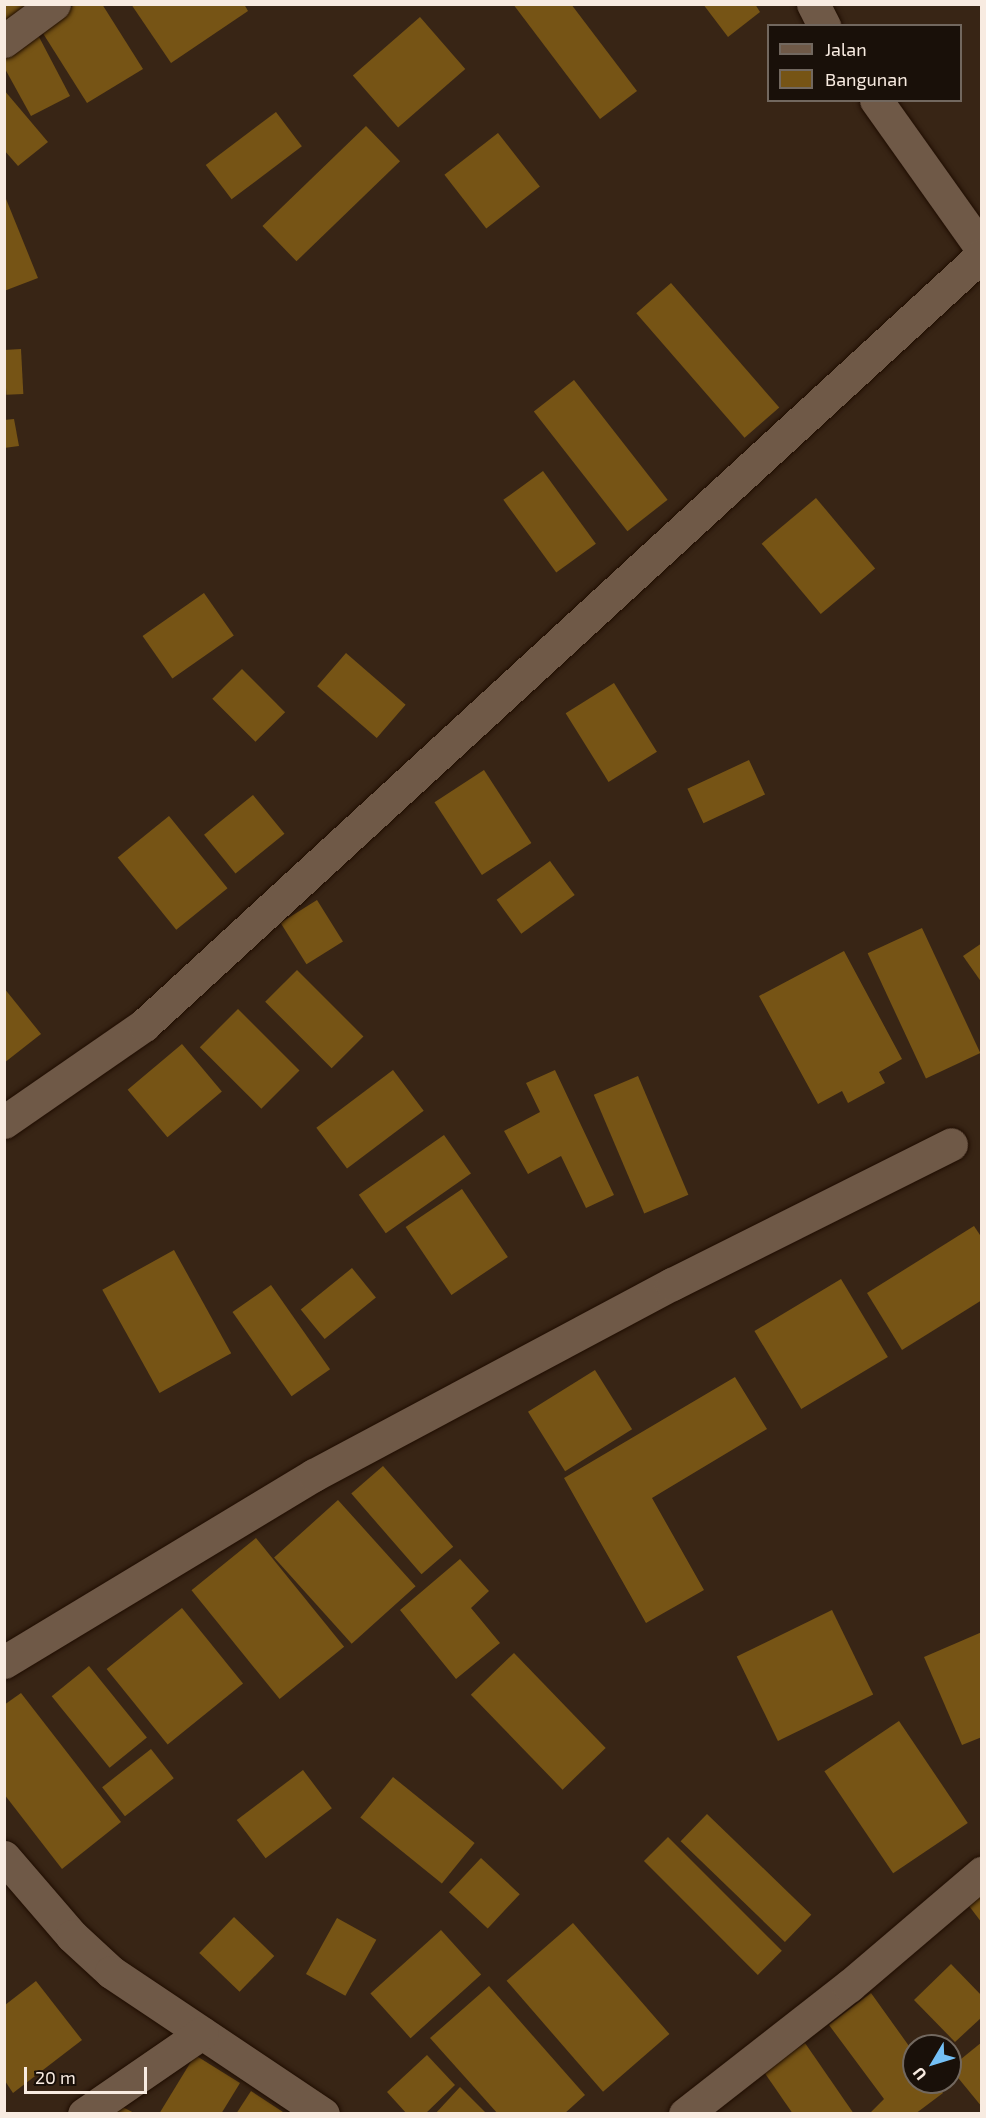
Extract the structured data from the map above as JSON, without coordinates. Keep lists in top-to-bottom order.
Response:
{
  "legend": ["Jalan", "Bangunan"],
  "scale_bar": "20 m",
  "north": "bottom left"
}
